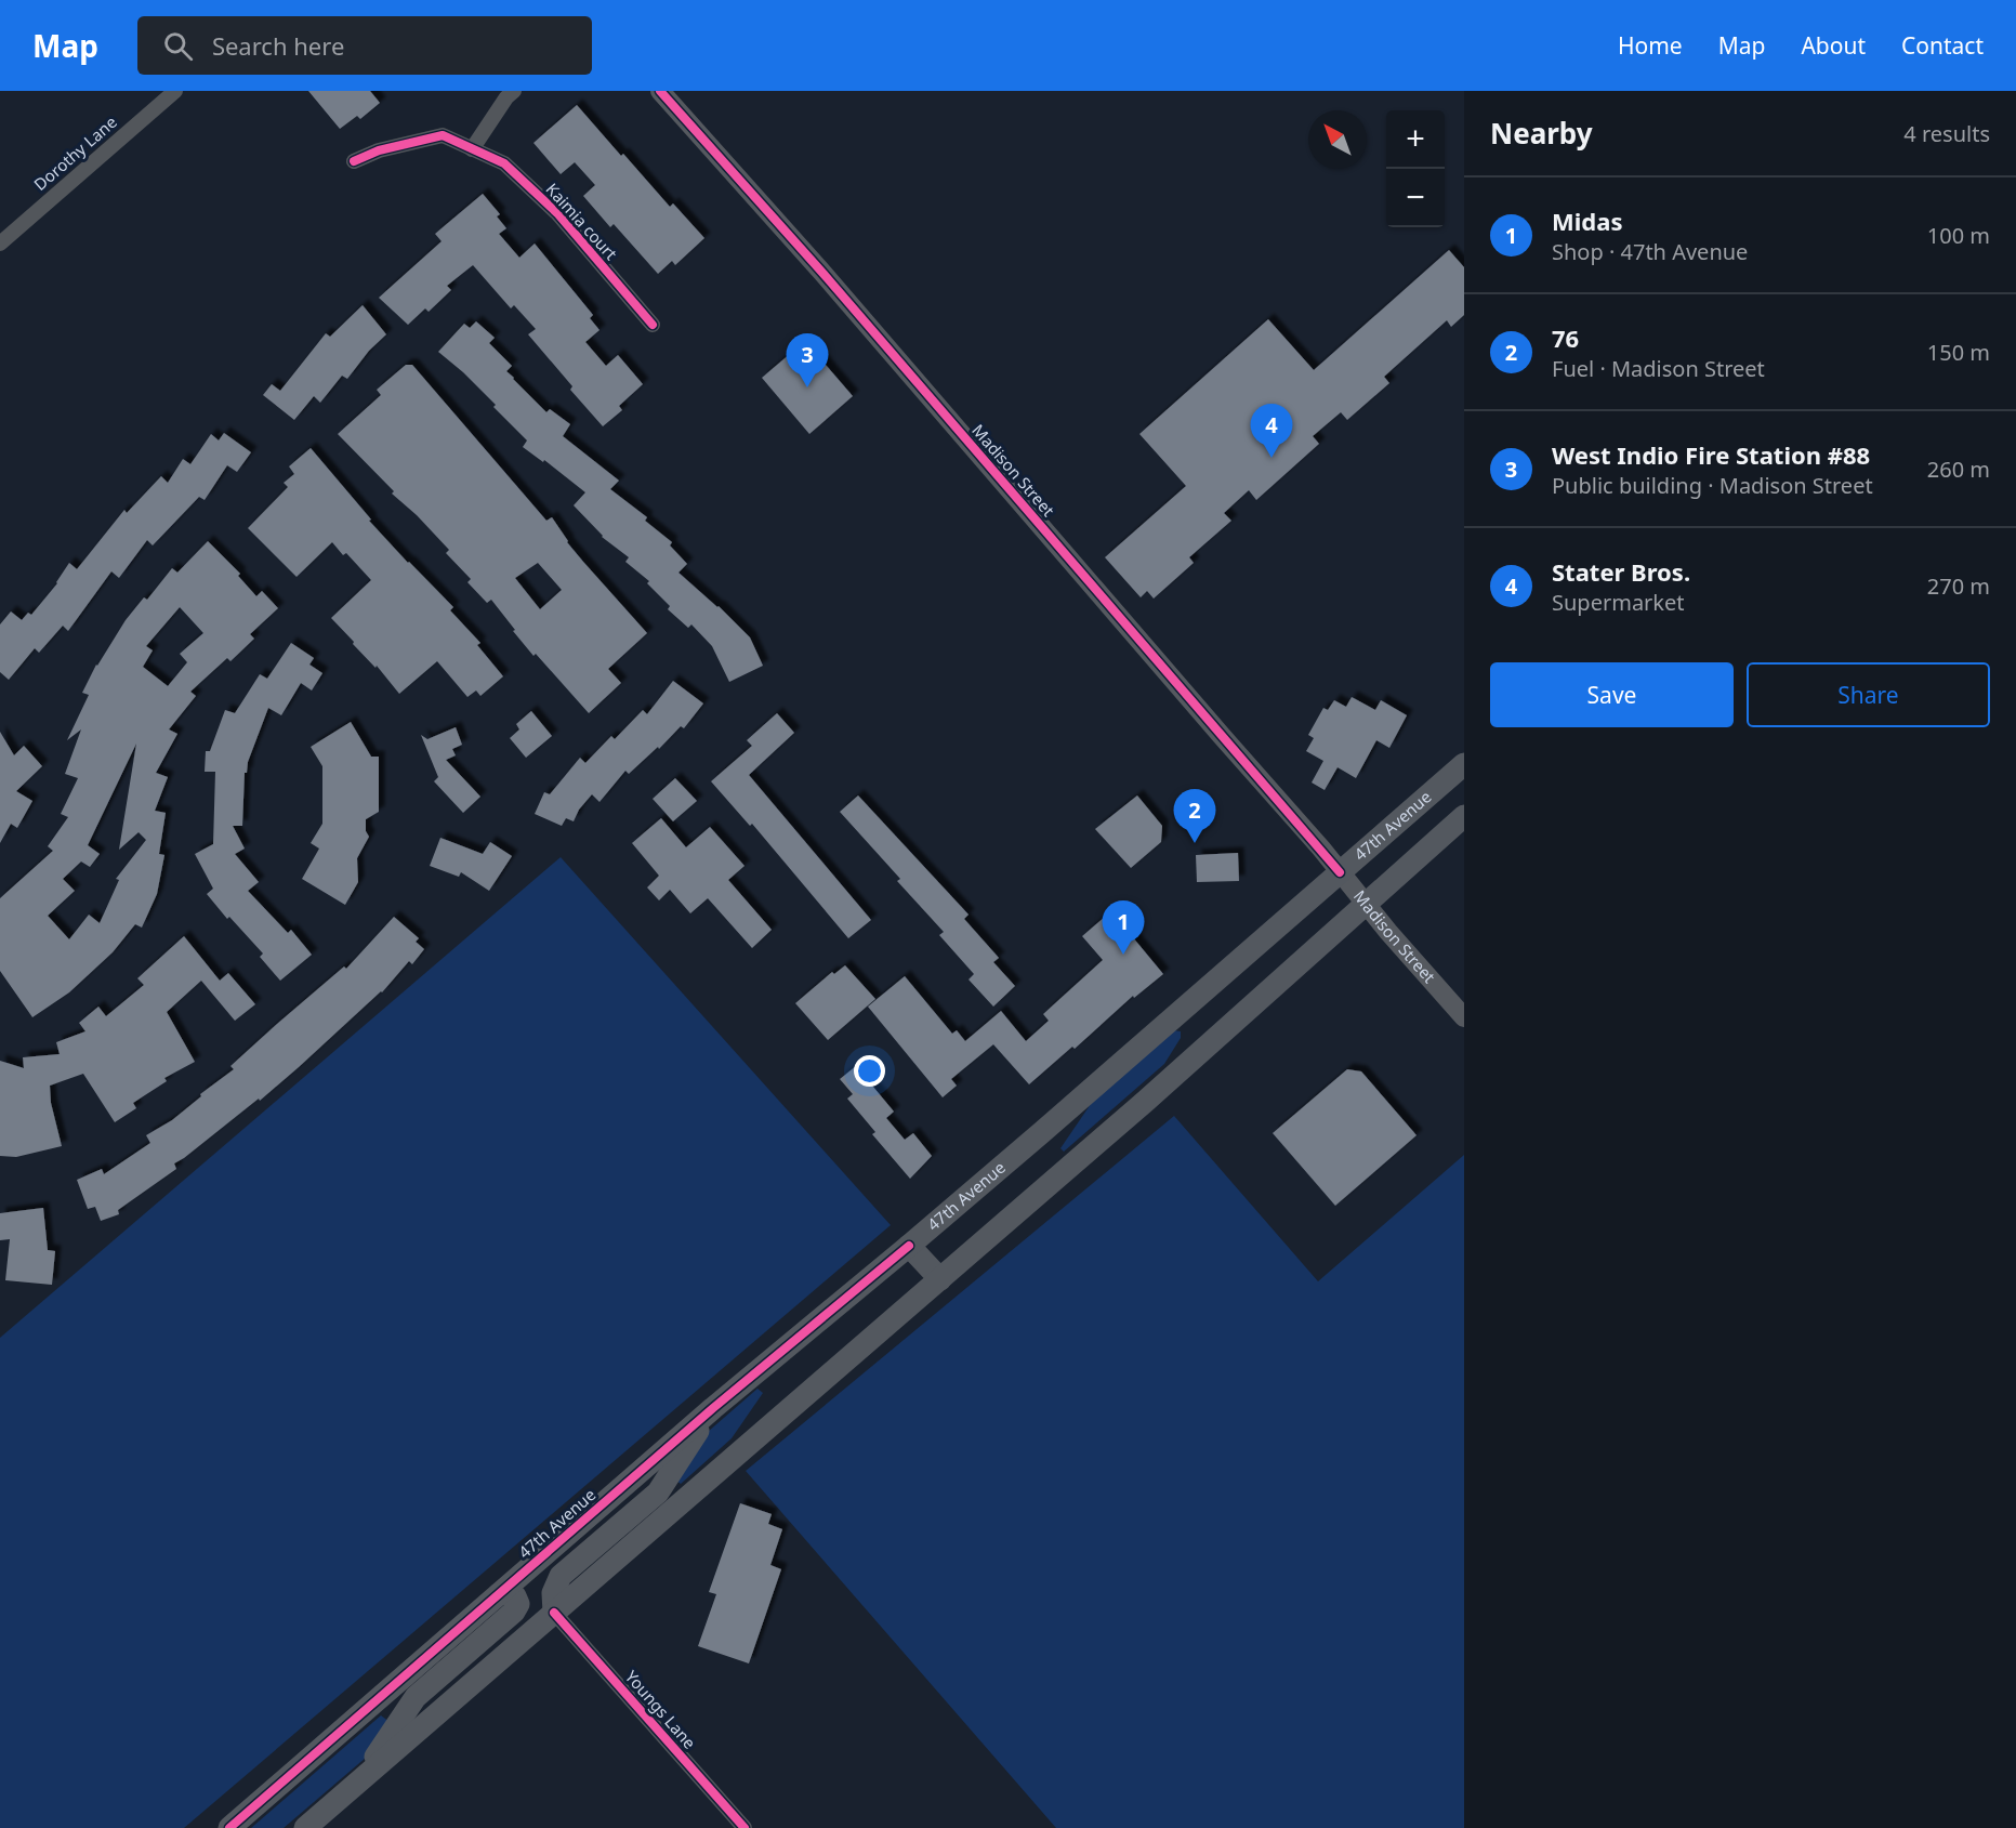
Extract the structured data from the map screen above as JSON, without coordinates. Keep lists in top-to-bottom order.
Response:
{
  "streets": {
    "main road": ["Madison Street", "47th Avenue"],
    "street": ["Dorothy Lane", "Kaimia court", "Youngs Lane"]
  },
  "crossings": [
    ["Madison Street", "47th Avenue"]
  ],
  "north": "top left",
  "page": {
    "header": "Map",
    "search": "Search here",
    "nav": [
      "Home",
      "Map",
      "About",
      "Contact"
    ],
    "heading": ["Nearby", "4 results"],
    "map_buttons": ["+", "−"],
    "list": [
      {
        "mark": "1",
        "name": "Midas",
        "note": "Shop · 47th Avenue",
        "value": "100 m"
      },
      {
        "mark": "2",
        "name": "76",
        "note": "Fuel · Madison Street",
        "value": "150 m"
      },
      {
        "mark": "3",
        "name": "West Indio Fire Station #88",
        "note": "Public building · Madison Street",
        "value": "260 m"
      },
      {
        "mark": "4",
        "name": "Stater Bros.",
        "note": "Supermarket",
        "value": "270 m"
      }
    ],
    "pins": [
      "3",
      "4",
      "2",
      "1"
    ],
    "buttons": ["Save", "Share"]
  }
}
